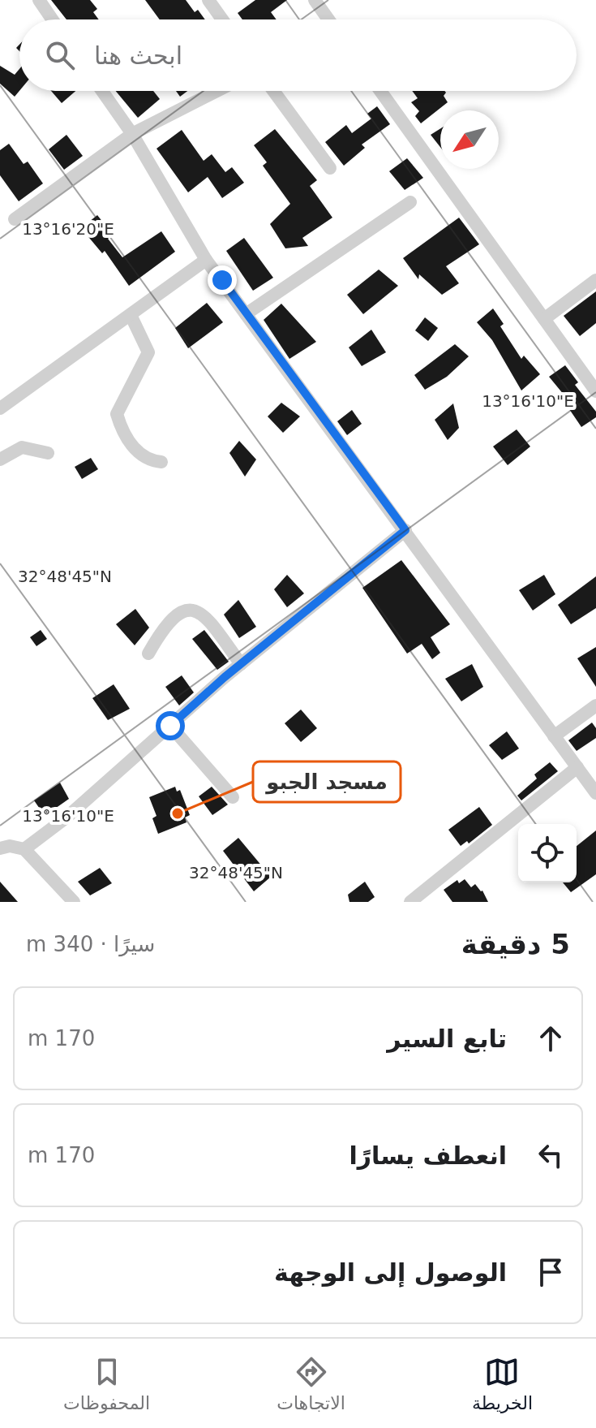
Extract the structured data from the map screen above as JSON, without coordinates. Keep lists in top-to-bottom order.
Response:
{
  "places": ["مسجد الجبو"],
  "north": "bottom left",
  "page": {
    "search": "ابحث هنا",
    "heading": ["5 دقيقة", "سيرًا · 340 m"],
    "list": [
      ["تابع السير", "170 m"],
      ["انعطف يسارًا", "170 m"],
      "الوصول إلى الوجهة"
    ],
    "nav": ["الخريطة", "الاتجاهات", "المحفوظات"]
  },
  "coordinates": ["13°16'20\"E", "13°16'10\"E", "32°48'45\"N"]
}
